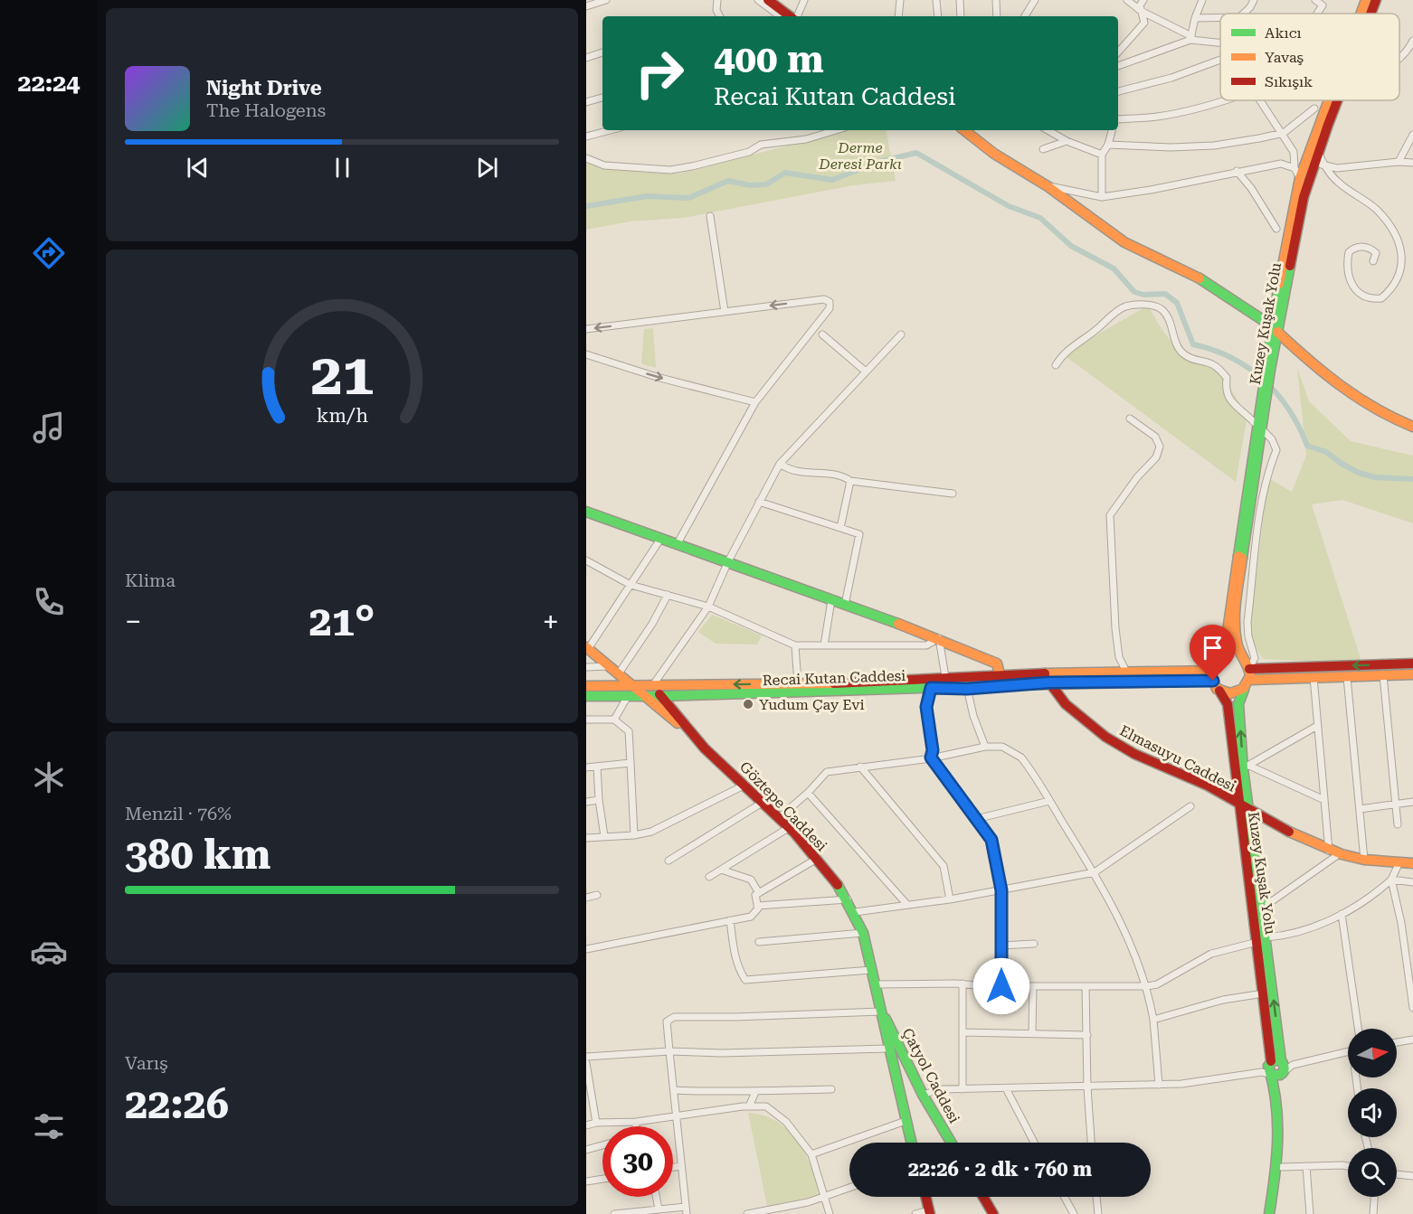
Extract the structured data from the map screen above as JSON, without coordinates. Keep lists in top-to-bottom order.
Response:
{
  "streets": {
    "main road": [
      "Kuzey Kuşak Yolu",
      "Recai Kutan Caddesi",
      "Elmasuyu Caddesi",
      "Göztepe Caddesi",
      "Çatyol Caddesi"
    ]
  },
  "crossings": [
    ["Kuzey Kuşak Yolu", "Recai Kutan Caddesi"],
    ["Kuzey Kuşak Yolu", "Elmasuyu Caddesi"],
    ["Recai Kutan Caddesi", "Elmasuyu Caddesi"],
    ["Recai Kutan Caddesi", "Göztepe Caddesi"],
    ["Göztepe Caddesi", "Çatyol Caddesi"]
  ],
  "parks": ["Derme Deresi Parkı"],
  "places": ["Yudum Çay Evi"],
  "legend": ["Akıcı", "Yavaş", "Sıkışık"],
  "north": "right",
  "page": {
    "tabs": "22:24",
    "turn": ["400 m", "Recai Kutan Caddesi"],
    "song": ["Night Drive", "The Halogens"],
    "tile": [
      "Klima",
      ["Menzil · 76%", "380 km"],
      ["Varış", "22:26"]
    ],
    "heat": ["−", "21°", "+"],
    "limit": "30",
    "trip": "22:26 · 2 dk · 760 m",
    "gauge": ["21", "km/h"]
  }
}
